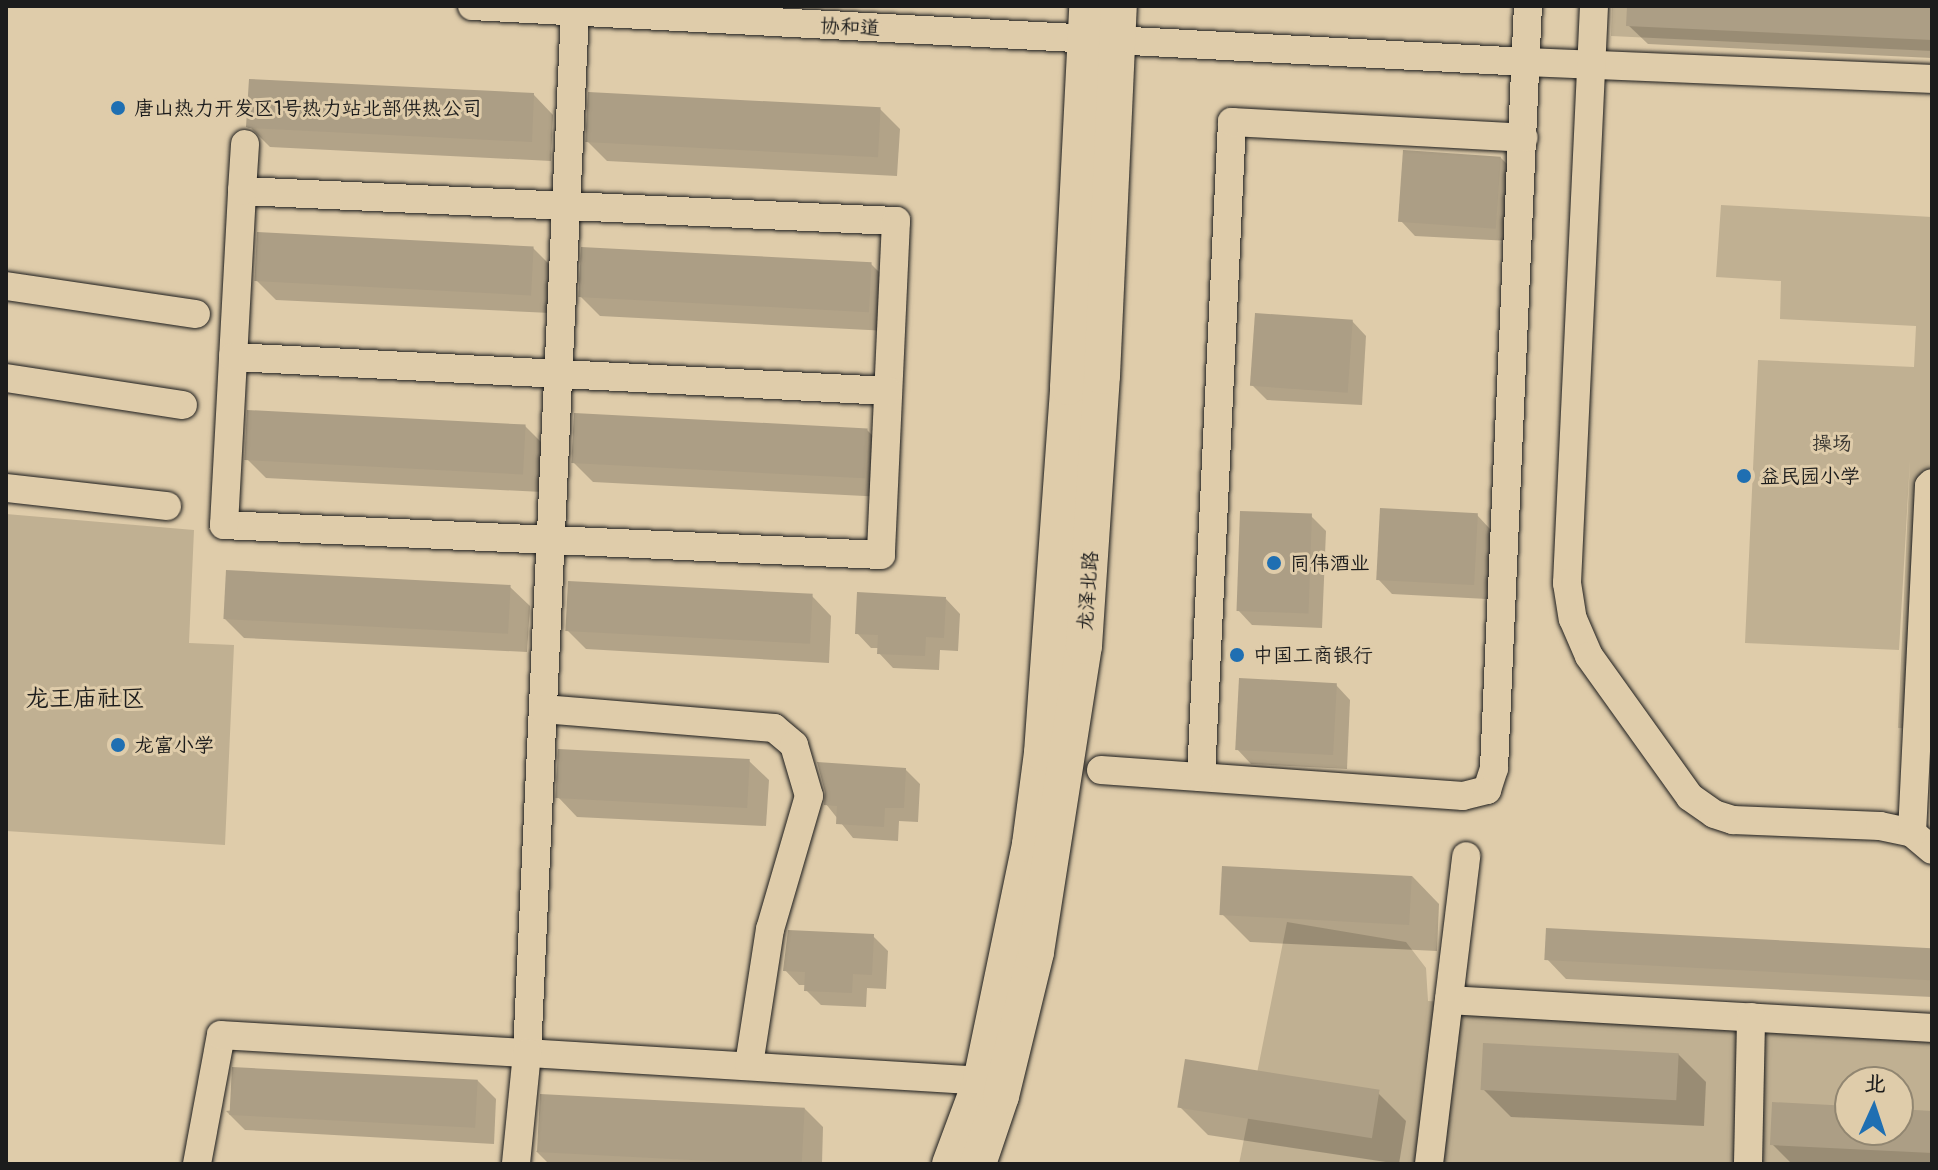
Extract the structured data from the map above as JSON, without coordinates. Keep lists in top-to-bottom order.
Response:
{
  "streets": {
    "main road": ["龙泽北路"],
    "street": ["协和道"]
  },
  "crossings": [
    ["协和道", "龙泽北路"]
  ],
  "districts": ["龙王庙社区"],
  "parks": ["操场"],
  "places": [
    "唐山热力开发区1号热力站北部供热公司",
    "益民园小学",
    "同伟酒业",
    "中国工商银行",
    "龙富小学"
  ],
  "north": "top"
}
